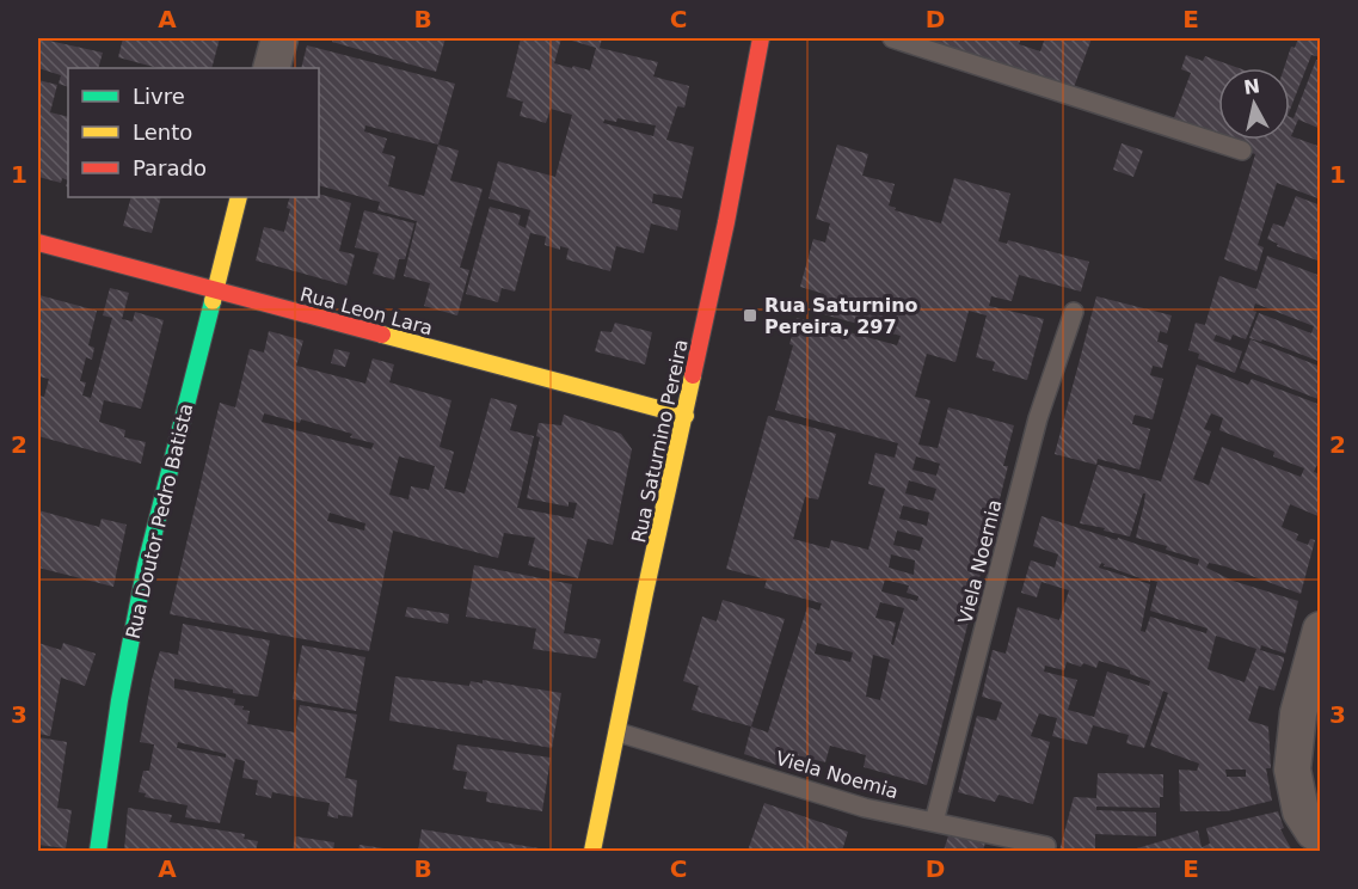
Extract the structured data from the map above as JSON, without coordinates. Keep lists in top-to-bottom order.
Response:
{
  "streets": {
    "street": ["Rua Leon Lara", "Rua Saturnino Pereira", "Rua Doutor Pedro Batista"],
    "lane": ["Viela Noernia", "Viela Noemia"]
  },
  "crossings": [
    ["Rua Leon Lara", "Rua Saturnino Pereira"],
    ["Rua Leon Lara", "Rua Doutor Pedro Batista"],
    ["Rua Saturnino Pereira", "Viela Noemia"],
    ["Viela Noernia", "Viela Noemia"]
  ],
  "places": {
    "transit": ["Rua Saturnino Pereira, 297"]
  },
  "legend": ["Livre", "Lento", "Parado"],
  "north": "top",
  "grid": {
    "columns": [
      "A",
      "B",
      "C",
      "D",
      "E"
    ],
    "rows": ["1", "2", "3"]
  }
}
